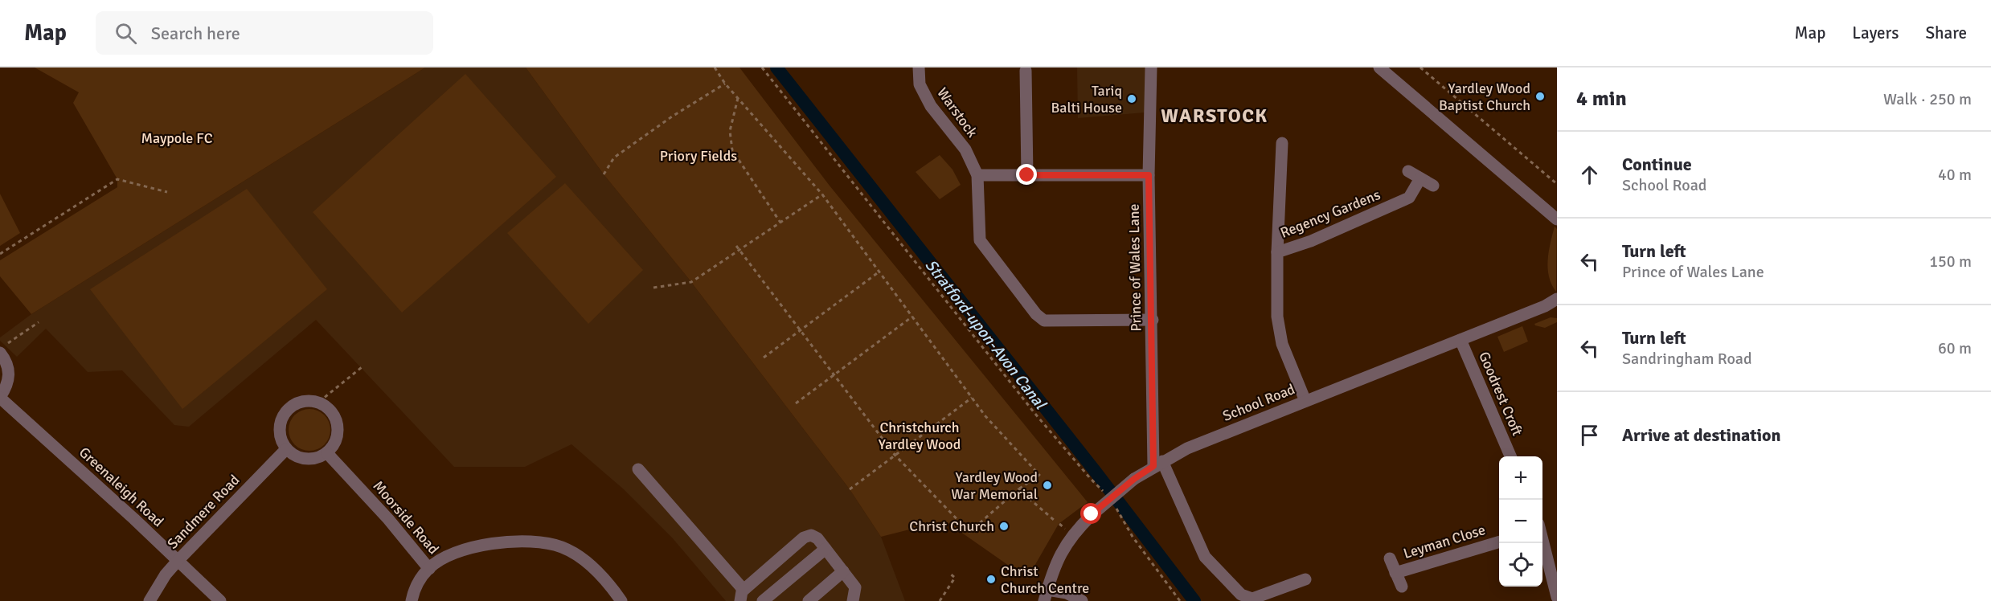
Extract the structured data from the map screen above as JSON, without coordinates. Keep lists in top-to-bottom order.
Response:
{
  "streets": {
    "street": [
      "Warstock",
      "Regency Gardens",
      "Prince of Wales Lane",
      "Goodrest Croft",
      "School Road",
      "Greenaleigh Road",
      "Sandmere Road",
      "Moorside Road",
      "Leyman Close"
    ]
  },
  "crossings": [
    ["Regency Gardens", "School Road"],
    ["Prince of Wales Lane", "School Road"],
    ["Goodrest Croft", "School Road"],
    ["Greenaleigh Road", "Sandmere Road"],
    ["Sandmere Road", "Moorside Road"]
  ],
  "districts": ["WARSTOCK"],
  "water": ["Stratford-upon-Avon Canal"],
  "parks": ["Maypole FC", "Priory Fields", "Christchurch Yardley Wood"],
  "places": [
    "Yardley Wood Baptist Church",
    "Tariq Balti House",
    "Yardley Wood War Memorial",
    "Christ Church",
    "Christ Church Centre"
  ],
  "page": {
    "header": "Map",
    "search": "Search here",
    "nav": ["Map", "Layers", "Share"],
    "heading": ["4 min", "Walk · 250 m"],
    "list": [
      ["Continue", "School Road", "40 m"],
      ["Turn left", "Prince of Wales Lane", "150 m"],
      ["Turn left", "Sandringham Road", "60 m"],
      "Arrive at destination"
    ],
    "map_buttons": ["+", "−"]
  }
}
